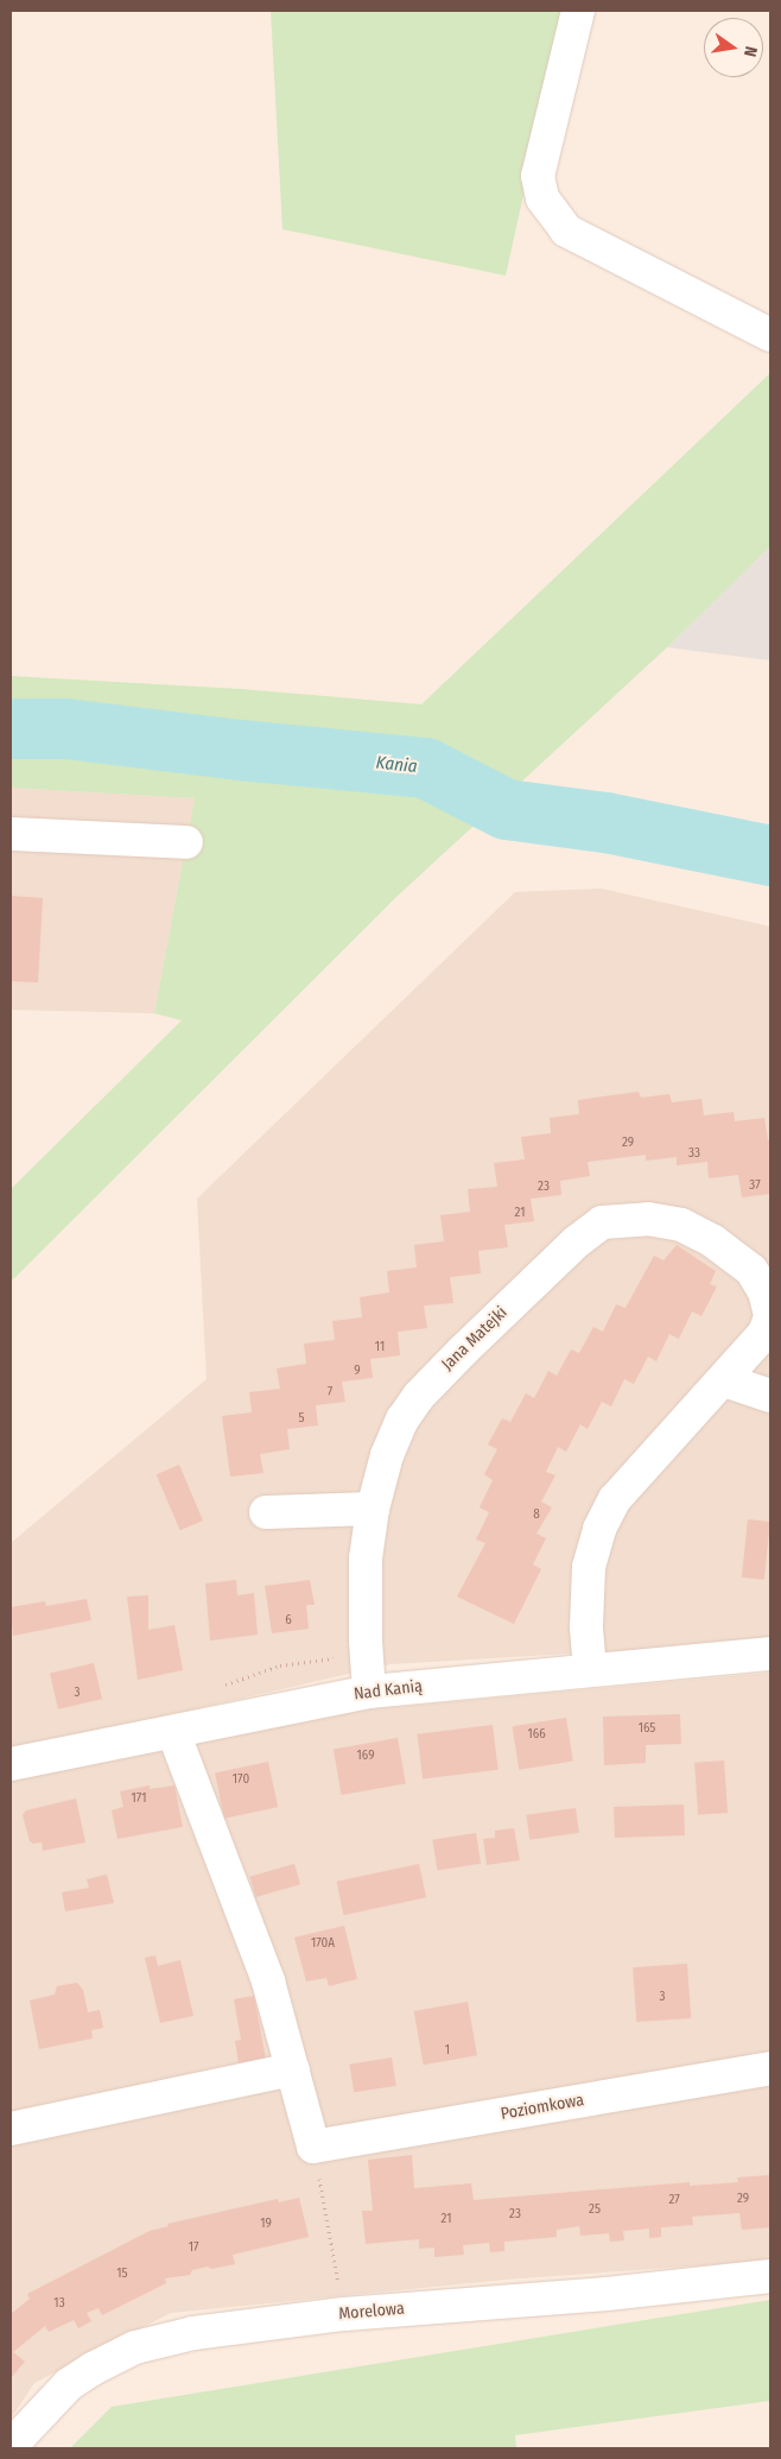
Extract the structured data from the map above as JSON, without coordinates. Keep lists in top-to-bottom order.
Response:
{
  "streets": {
    "street": [
      "Jana Matejki",
      "Nad Kanią",
      "Poziomkowa",
      "Morelowa"
    ]
  },
  "crossings": [
    ["Jana Matejki", "Nad Kanią"]
  ],
  "water": ["Kania"],
  "house_numbers": [
    "29",
    "33",
    "37",
    "23",
    "21",
    "11",
    "9",
    "7",
    "5",
    "8",
    "6",
    "3",
    "165",
    "166",
    "169",
    "170",
    "171",
    "170A",
    "3",
    "1",
    "29",
    "27",
    "25",
    "23",
    "21",
    "19",
    "17",
    "15",
    "13"
  ],
  "north": "right"
}
